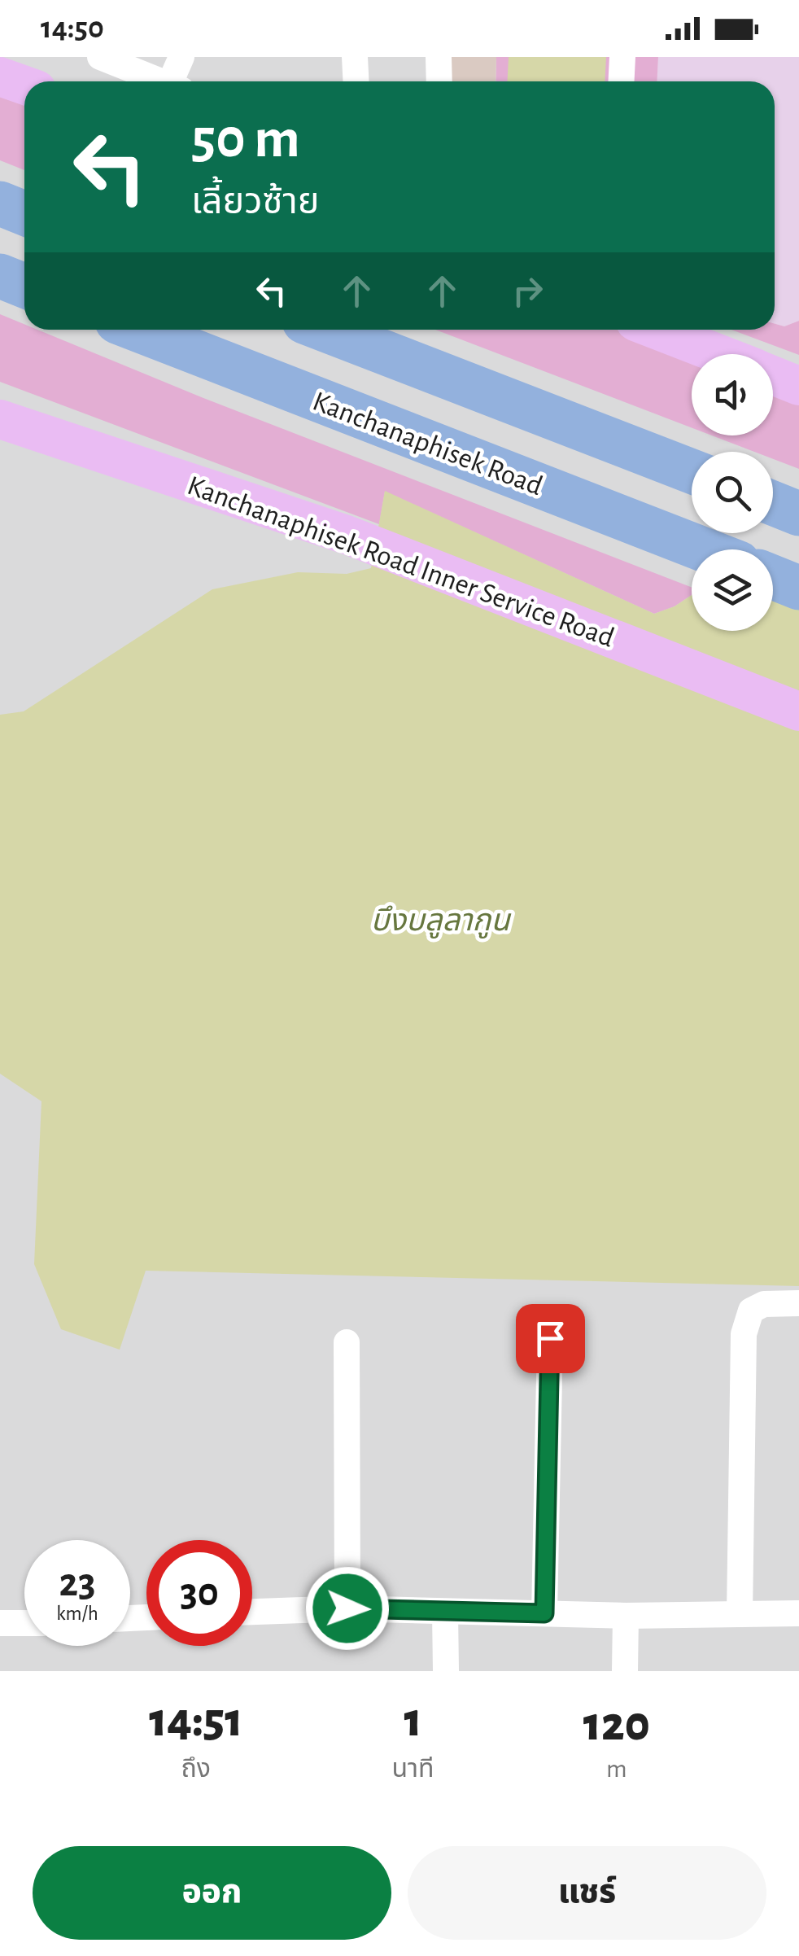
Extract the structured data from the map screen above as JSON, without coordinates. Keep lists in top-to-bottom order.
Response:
{
  "streets": {
    "highway": ["Kanchanaphisek Road"],
    "main road": ["Kanchanaphisek Road Inner Service Road"]
  },
  "water": ["บึงบลูลากูน"],
  "page": {
    "status": "14:50",
    "turn": ["50 m", "เลี้ยวซ้าย"],
    "speed": "23 km/h",
    "limit": "30",
    "eta": [
      "14:51",
      "ถึง",
      "1",
      "นาที",
      "120",
      "m"
    ],
    "buttons": ["ออก", "แชร์"]
  }
}
